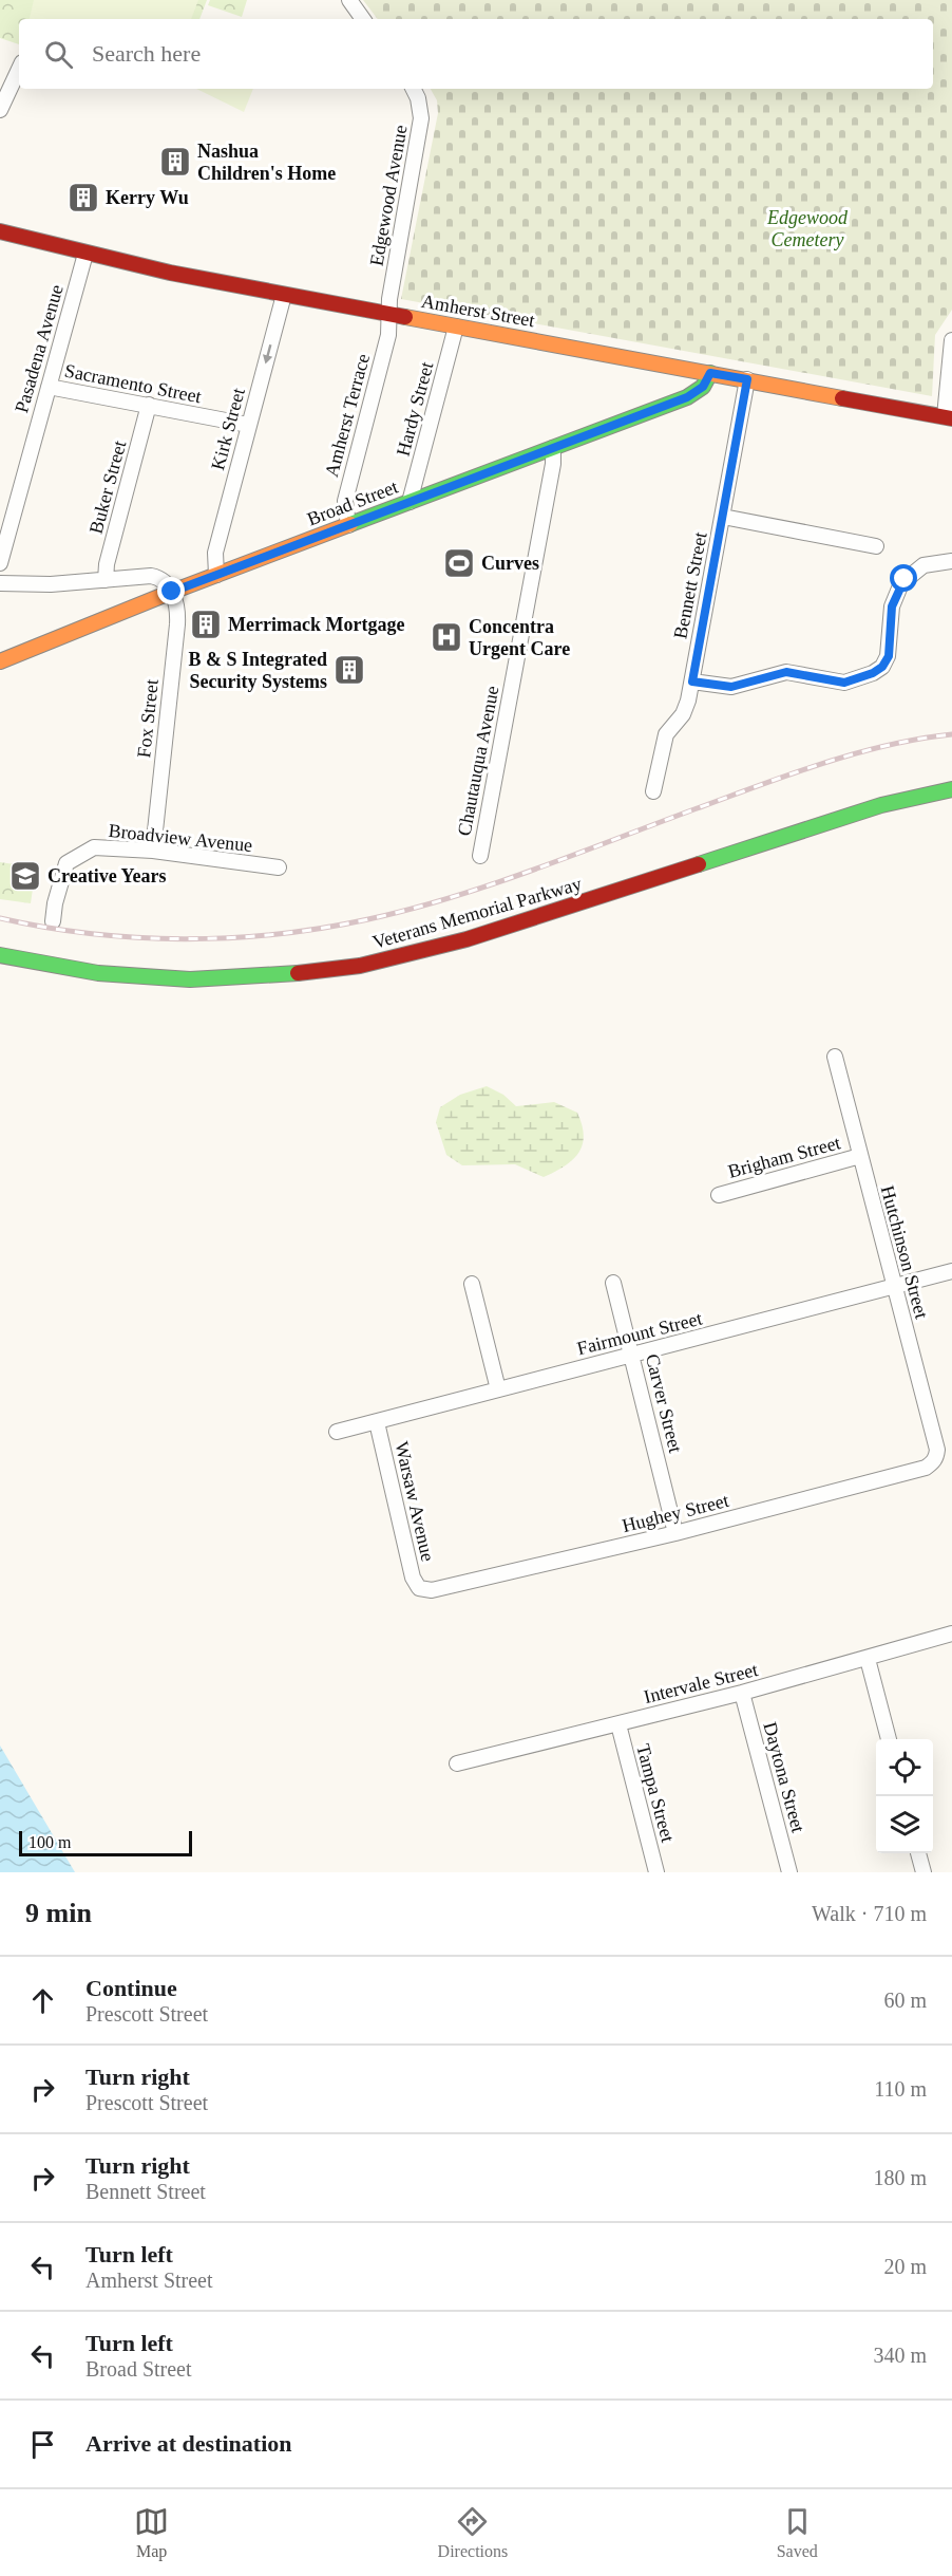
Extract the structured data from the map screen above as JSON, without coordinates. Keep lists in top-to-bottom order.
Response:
{
  "streets": {
    "main road": ["Amherst Street", "Broad Street", "Veterans Memorial Parkway"],
    "street": [
      "Edgewood Avenue",
      "Pasadena Avenue",
      "Sacramento Street",
      "Hardy Street",
      "Amherst Terrace",
      "Kirk Street",
      "Buker Street",
      "Bennett Street",
      "Fox Street",
      "Chautauqua Avenue",
      "Broadview Avenue",
      "Brigham Street",
      "Hutchinson Street",
      "Fairmount Street",
      "Carver Street",
      "Warsaw Avenue",
      "Hughey Street",
      "Intervale Street",
      "Daytona Street",
      "Tampa Street"
    ]
  },
  "crossings": [
    ["Edgewood Avenue", "Amherst Street"],
    ["Edgewood Avenue", "Amherst Terrace"],
    ["Amherst Street", "Pasadena Avenue"],
    ["Amherst Street", "Hardy Street"],
    ["Amherst Street", "Amherst Terrace"],
    ["Amherst Street", "Kirk Street"],
    ["Amherst Street", "Broad Street"],
    ["Amherst Street", "Bennett Street"],
    ["Pasadena Avenue", "Sacramento Street"],
    ["Sacramento Street", "Kirk Street"],
    ["Sacramento Street", "Buker Street"],
    ["Hardy Street", "Broad Street"],
    ["Amherst Terrace", "Broad Street"],
    ["Kirk Street", "Broad Street"],
    ["Broad Street", "Fox Street"],
    ["Broad Street", "Chautauqua Avenue"],
    ["Fox Street", "Broadview Avenue"],
    ["Brigham Street", "Hutchinson Street"],
    ["Hutchinson Street", "Fairmount Street"],
    ["Hutchinson Street", "Hughey Street"],
    ["Fairmount Street", "Carver Street"],
    ["Fairmount Street", "Warsaw Avenue"],
    ["Carver Street", "Hughey Street"],
    ["Warsaw Avenue", "Hughey Street"],
    ["Intervale Street", "Daytona Street"],
    ["Intervale Street", "Tampa Street"]
  ],
  "one_way": ["Kirk Street"],
  "parks": ["Edgewood Cemetery"],
  "places": {
    "building": [
      "Nashua Children's Home",
      "Kerry Wu",
      "Merrimack Mortgage",
      "B & S Integrated Security Systems"
    ],
    "sports": ["Curves"],
    "hospital": ["Concentra Urgent Care"],
    "school or university": ["Creative Years"]
  },
  "scale_bar": "100 m",
  "page": {
    "search": "Search here",
    "scale": "100 m",
    "heading": ["9 min", "Walk · 710 m"],
    "list": [
      ["Continue", "Prescott Street", "60 m"],
      ["Turn right", "Prescott Street", "110 m"],
      ["Turn right", "Bennett Street", "180 m"],
      ["Turn left", "Amherst Street", "20 m"],
      ["Turn left", "Broad Street", "340 m"],
      "Arrive at destination"
    ],
    "nav": ["Map", "Directions", "Saved"]
  }
}
